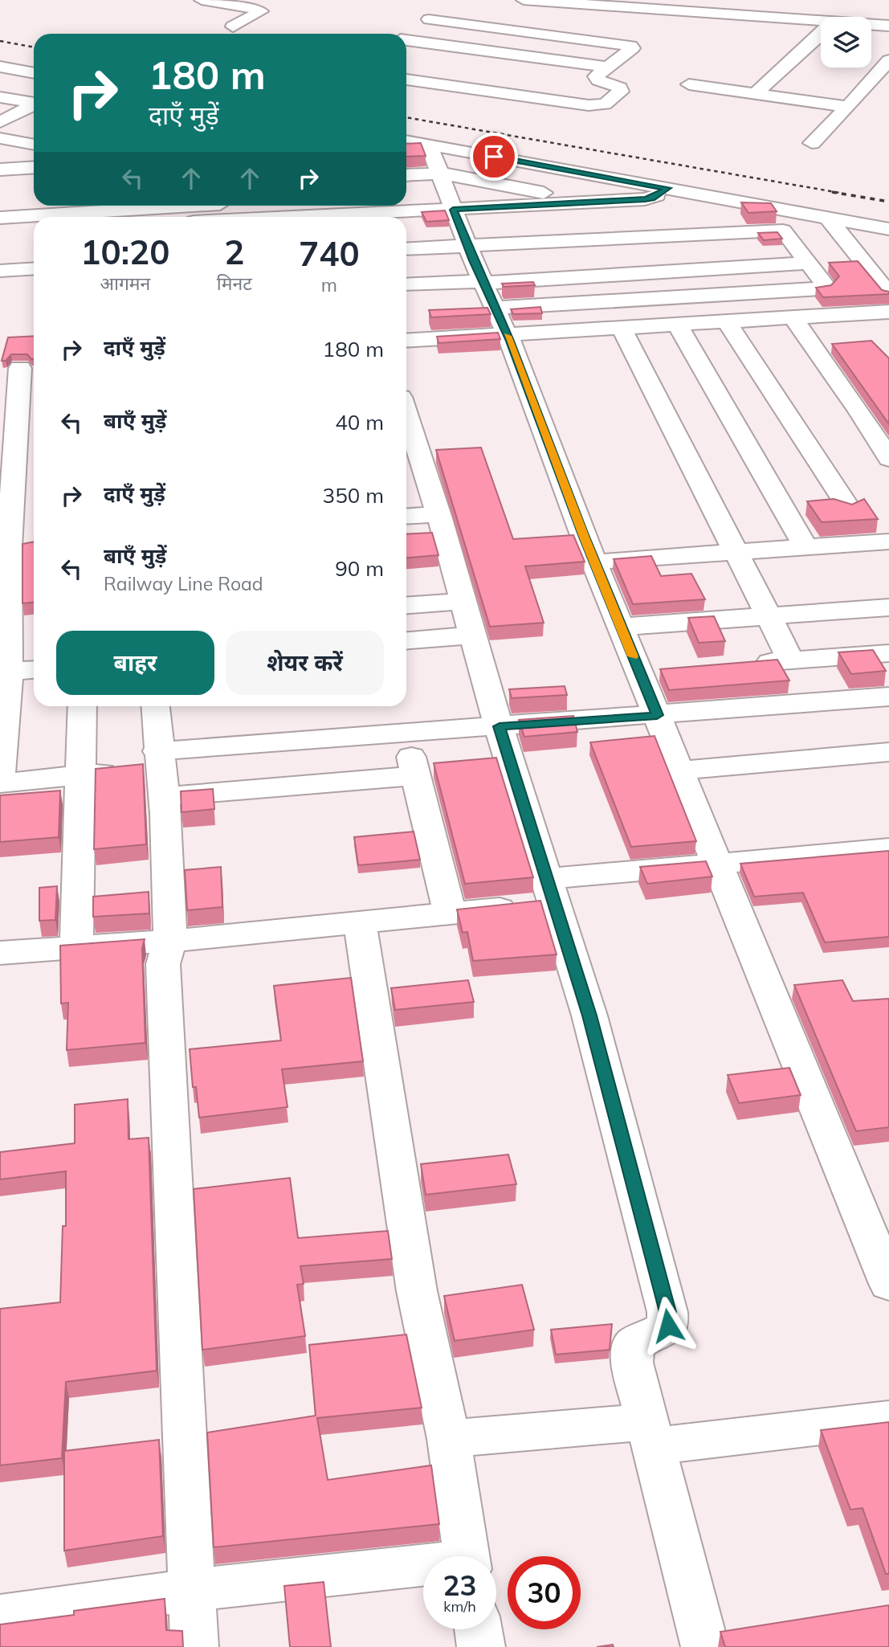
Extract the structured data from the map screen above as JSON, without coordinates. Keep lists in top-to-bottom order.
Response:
{
  "page": {
    "turn": ["180 m", "दाएँ मुड़ें"],
    "eta": [
      "10:20",
      "आगमन",
      "2",
      "मिनट",
      "740",
      "m"
    ],
    "list": [
      {
        "name": "दाएँ मुड़ें",
        "value": "180 m"
      },
      {
        "name": "बाएँ मुड़ें",
        "value": "40 m"
      },
      {
        "name": "दाएँ मुड़ें",
        "value": "350 m"
      },
      {
        "name": "बाएँ मुड़ें",
        "note": "Railway Line Road",
        "value": "90 m"
      }
    ],
    "buttons": ["बाहर", "शेयर करें"],
    "speed": "23 km/h",
    "limit": "30"
  }
}
